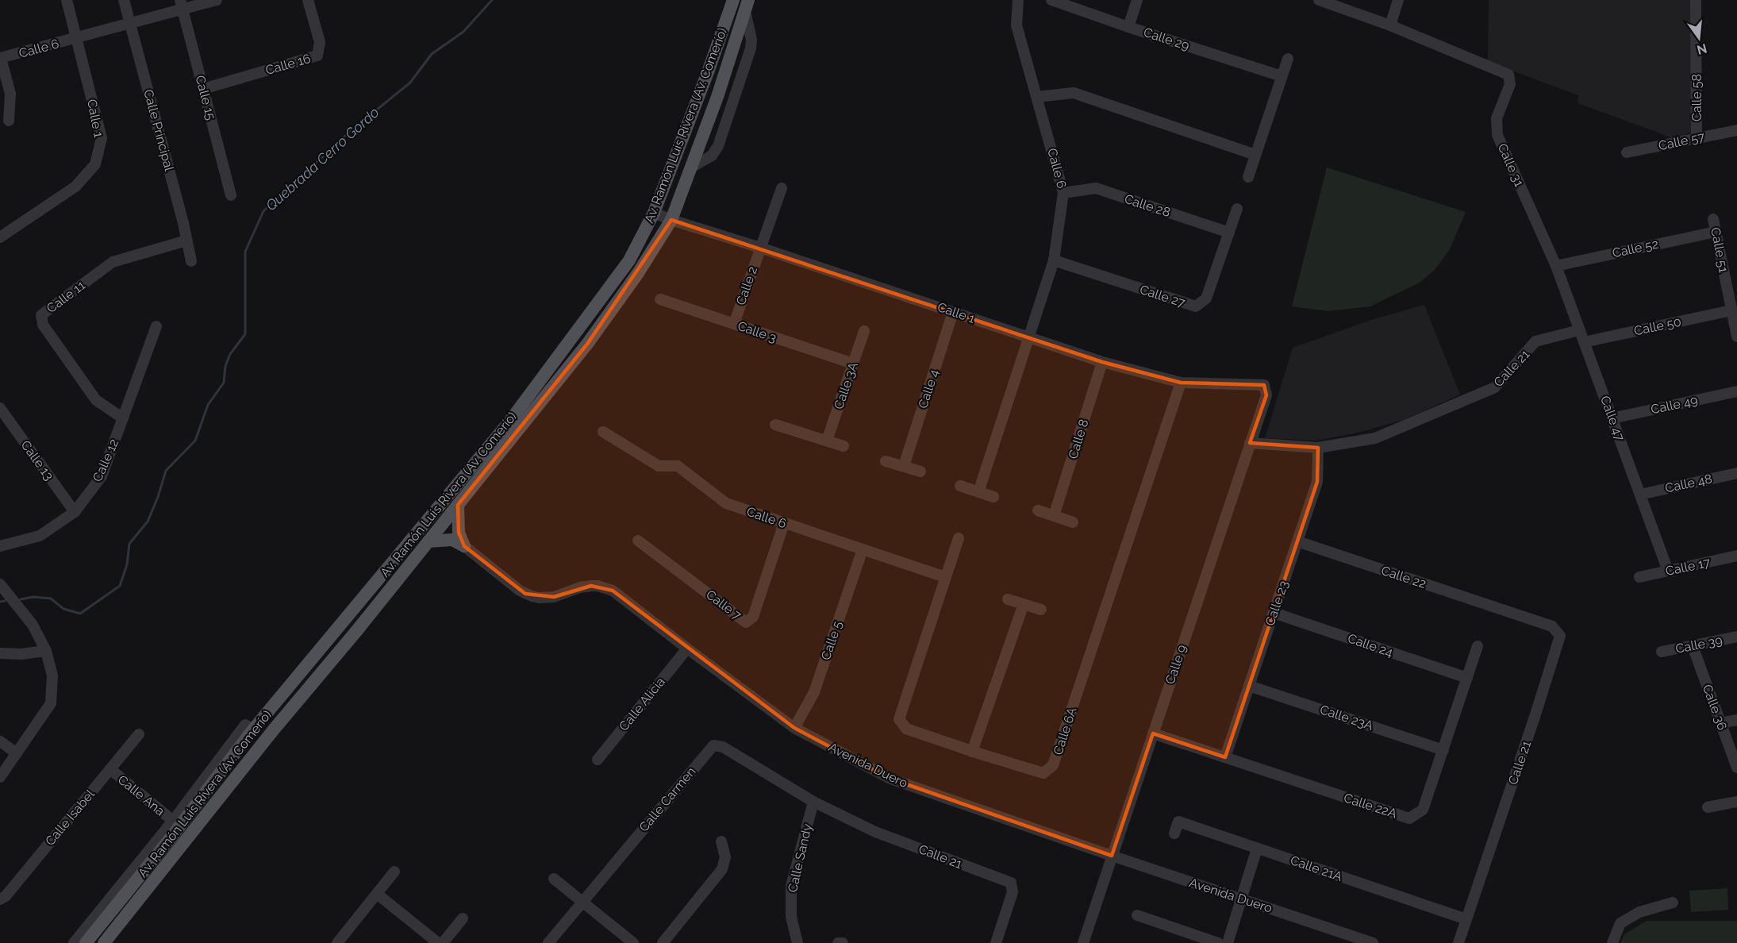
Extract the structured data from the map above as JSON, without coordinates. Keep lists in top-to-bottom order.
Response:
{
  "streets": {
    "main road": ["Av. Ramón Luis Rivera (Av. Comerío)"],
    "street": [
      "Calle 29",
      "Calle 6",
      "Calle 16",
      "Calle 15",
      "Calle 58",
      "Calle 1",
      "Calle Principal",
      "Calle 57",
      "Calle 31",
      "Calle 28",
      "Calle 52",
      "Calle 51",
      "Calle 2",
      "Calle 27",
      "Calle 11",
      "Calle 50",
      "Calle 3",
      "Calle 21",
      "Calle 3A",
      "Calle 4",
      "Calle 49",
      "Calle 47",
      "Calle 8",
      "Calle 13",
      "Calle 12",
      "Calle 48",
      "Calle 17",
      "Calle 22",
      "Calle 23",
      "Calle 7",
      "Calle 5",
      "Calle 39",
      "Calle 24",
      "Calle 9",
      "Calle Alicia",
      "Calle 36",
      "Calle 23A",
      "Calle 6A",
      "Avenida Duero",
      "Calle Ana",
      "Calle Carmen",
      "Calle 22A",
      "Calle Isabel",
      "Calle Sandy",
      "Calle 21A"
    ]
  },
  "crossings": [
    ["Calle 6", "Calle 1"],
    ["Calle 6", "Calle 28"],
    ["Calle 6", "Calle 27"],
    ["Calle 6", "Calle 7"],
    ["Calle 6", "Calle 5"],
    ["Calle 6", "Calle 6A"],
    ["Calle 16", "Calle 15"],
    ["Calle 58", "Calle 57"],
    ["Calle 1", "Av. Ramón Luis Rivera (Av. Comerío)"],
    ["Calle 1", "Calle 2"],
    ["Calle 1", "Calle 4"],
    ["Calle 1", "Calle 8"],
    ["Calle 1", "Calle 9"],
    ["Calle 1", "Calle 6A"],
    ["Calle Principal", "Calle 11"],
    ["Calle 31", "Calle 52"],
    ["Calle 31", "Calle 47"],
    ["Calle 28", "Calle 27"],
    ["Calle 52", "Calle 51"],
    ["Calle 52", "Calle 47"],
    ["Calle 51", "Calle 50"],
    ["Calle 2", "Calle 3"],
    ["Calle 11", "Calle 12"],
    ["Calle 50", "Calle 47"],
    ["Calle 3", "Calle 3A"],
    ["Calle 21", "Calle 47"],
    ["Calle 21", "Calle 22"],
    ["Calle 21", "Calle 23"],
    ["Calle 21", "Calle 9"],
    ["Calle 21", "Calle Carmen"],
    ["Calle 21", "Calle Sandy"],
    ["Calle 21", "Calle 21A"],
    ["Calle 49", "Calle 47"],
    ["Calle 47", "Calle 48"],
    ["Calle 47", "Calle 17"],
    ["Calle 13", "Calle 12"],
    ["Calle 22", "Calle 23"],
    ["Calle 23", "Calle 24"],
    ["Calle 23", "Calle 23A"],
    ["Calle 23", "Calle 22A"],
    ["Calle 5", "Avenida Duero"],
    ["Calle 39", "Calle 36"],
    ["Calle 24", "Calle 22A"],
    ["Calle 9", "Avenida Duero"],
    ["Calle 9", "Calle 22A"],
    ["Calle Alicia", "Avenida Duero"],
    ["Calle 23A", "Calle 22A"],
    ["Calle Ana", "Calle Isabel"],
    ["Calle Carmen", "Calle Sandy"]
  ],
  "water": ["Quebrada Cerro Gordo"],
  "north": "bottom"
}
